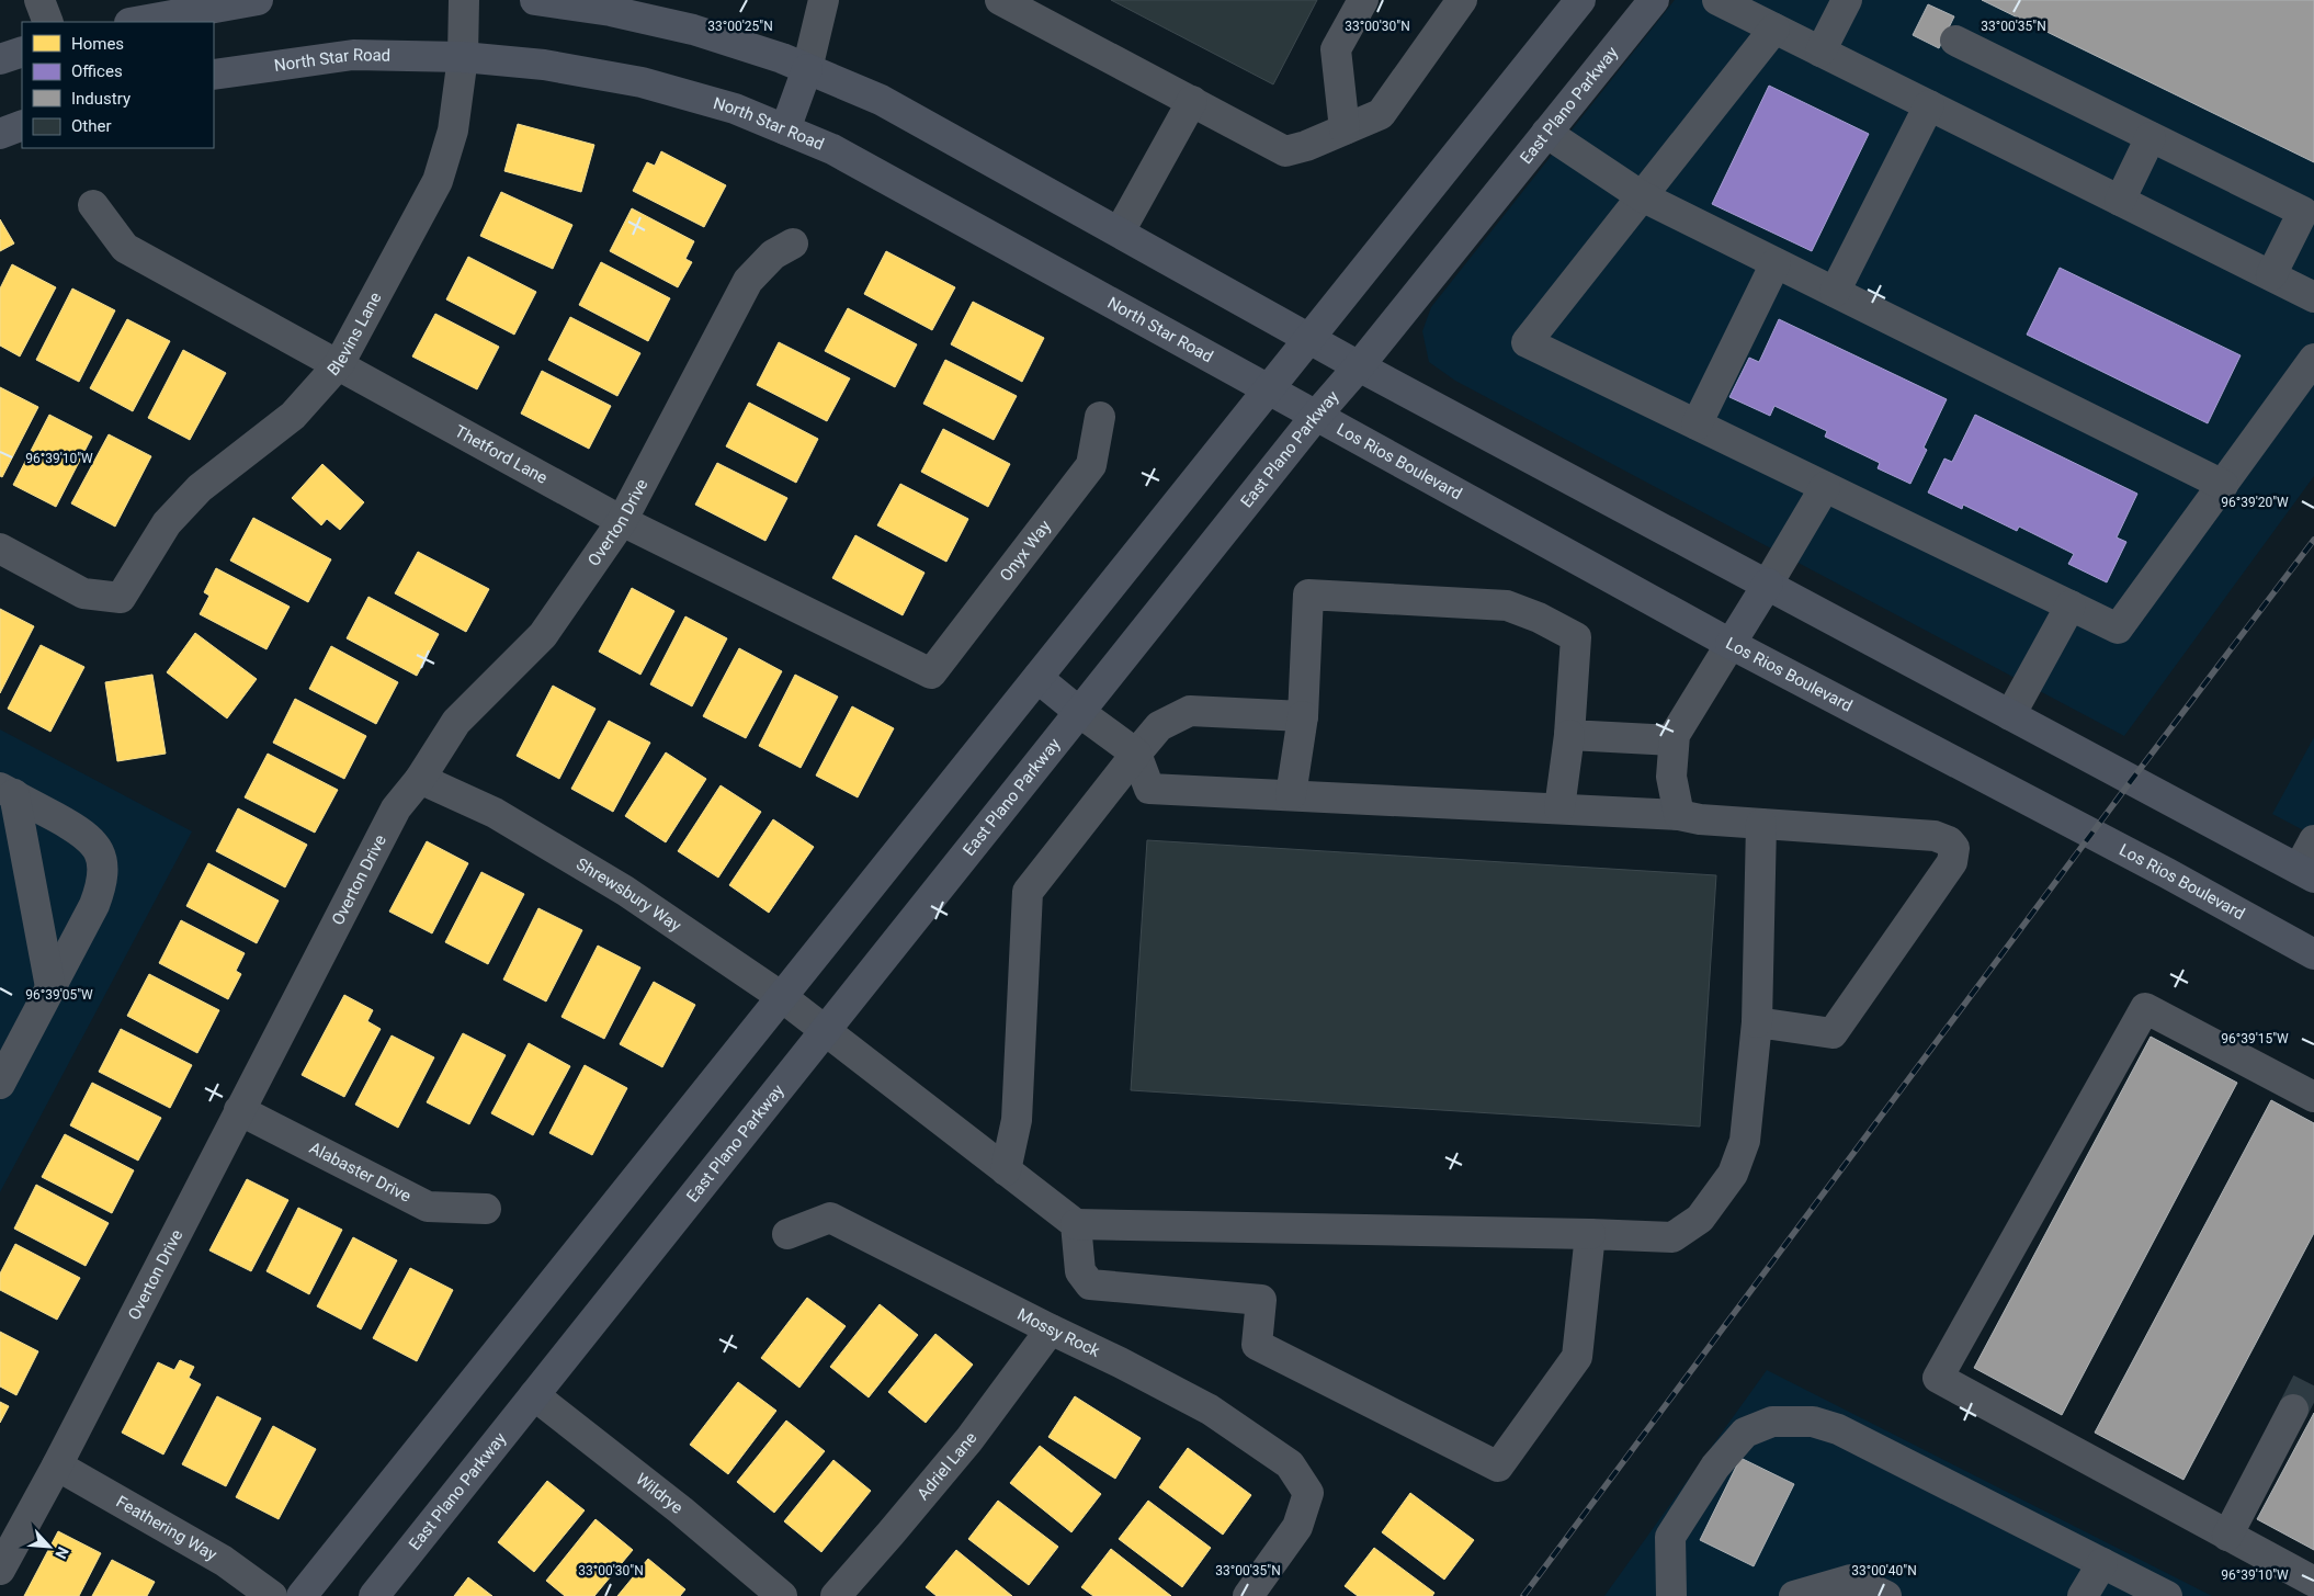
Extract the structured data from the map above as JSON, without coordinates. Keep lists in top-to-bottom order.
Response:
{
  "streets": {
    "main road": ["North Star Road", "East Plano Parkway", "Los Rios Boulevard"],
    "street": [
      "Blevins Lane",
      "Thetford Lane",
      "Overton Drive",
      "Onyx Way",
      "Shrewsbury Way",
      "Alabaster Drive",
      "Mossy Rock",
      "Adriel Lane",
      "Wildrye",
      "Feathering Way"
    ]
  },
  "crossings": [
    ["North Star Road", "Blevins Lane"],
    ["North Star Road", "Los Rios Boulevard"],
    ["East Plano Parkway", "Los Rios Boulevard"],
    ["East Plano Parkway", "Shrewsbury Way"],
    ["East Plano Parkway", "Wildrye"],
    ["Blevins Lane", "Thetford Lane"],
    ["Thetford Lane", "Overton Drive"],
    ["Thetford Lane", "Onyx Way"],
    ["Overton Drive", "Shrewsbury Way"],
    ["Overton Drive", "Alabaster Drive"],
    ["Overton Drive", "Feathering Way"],
    ["Mossy Rock", "Adriel Lane"]
  ],
  "legend": [
    "Homes",
    "Offices",
    "Industry",
    "Other"
  ],
  "north": "bottom right",
  "coordinates": [
    "33°00'25\"N",
    "33°00'30\"N",
    "33°00'35\"N",
    "96°39'10\"W",
    "96°39'20\"W",
    "96°39'05\"W",
    "96°39'15\"W",
    "33°00'40\"N"
  ]
}
